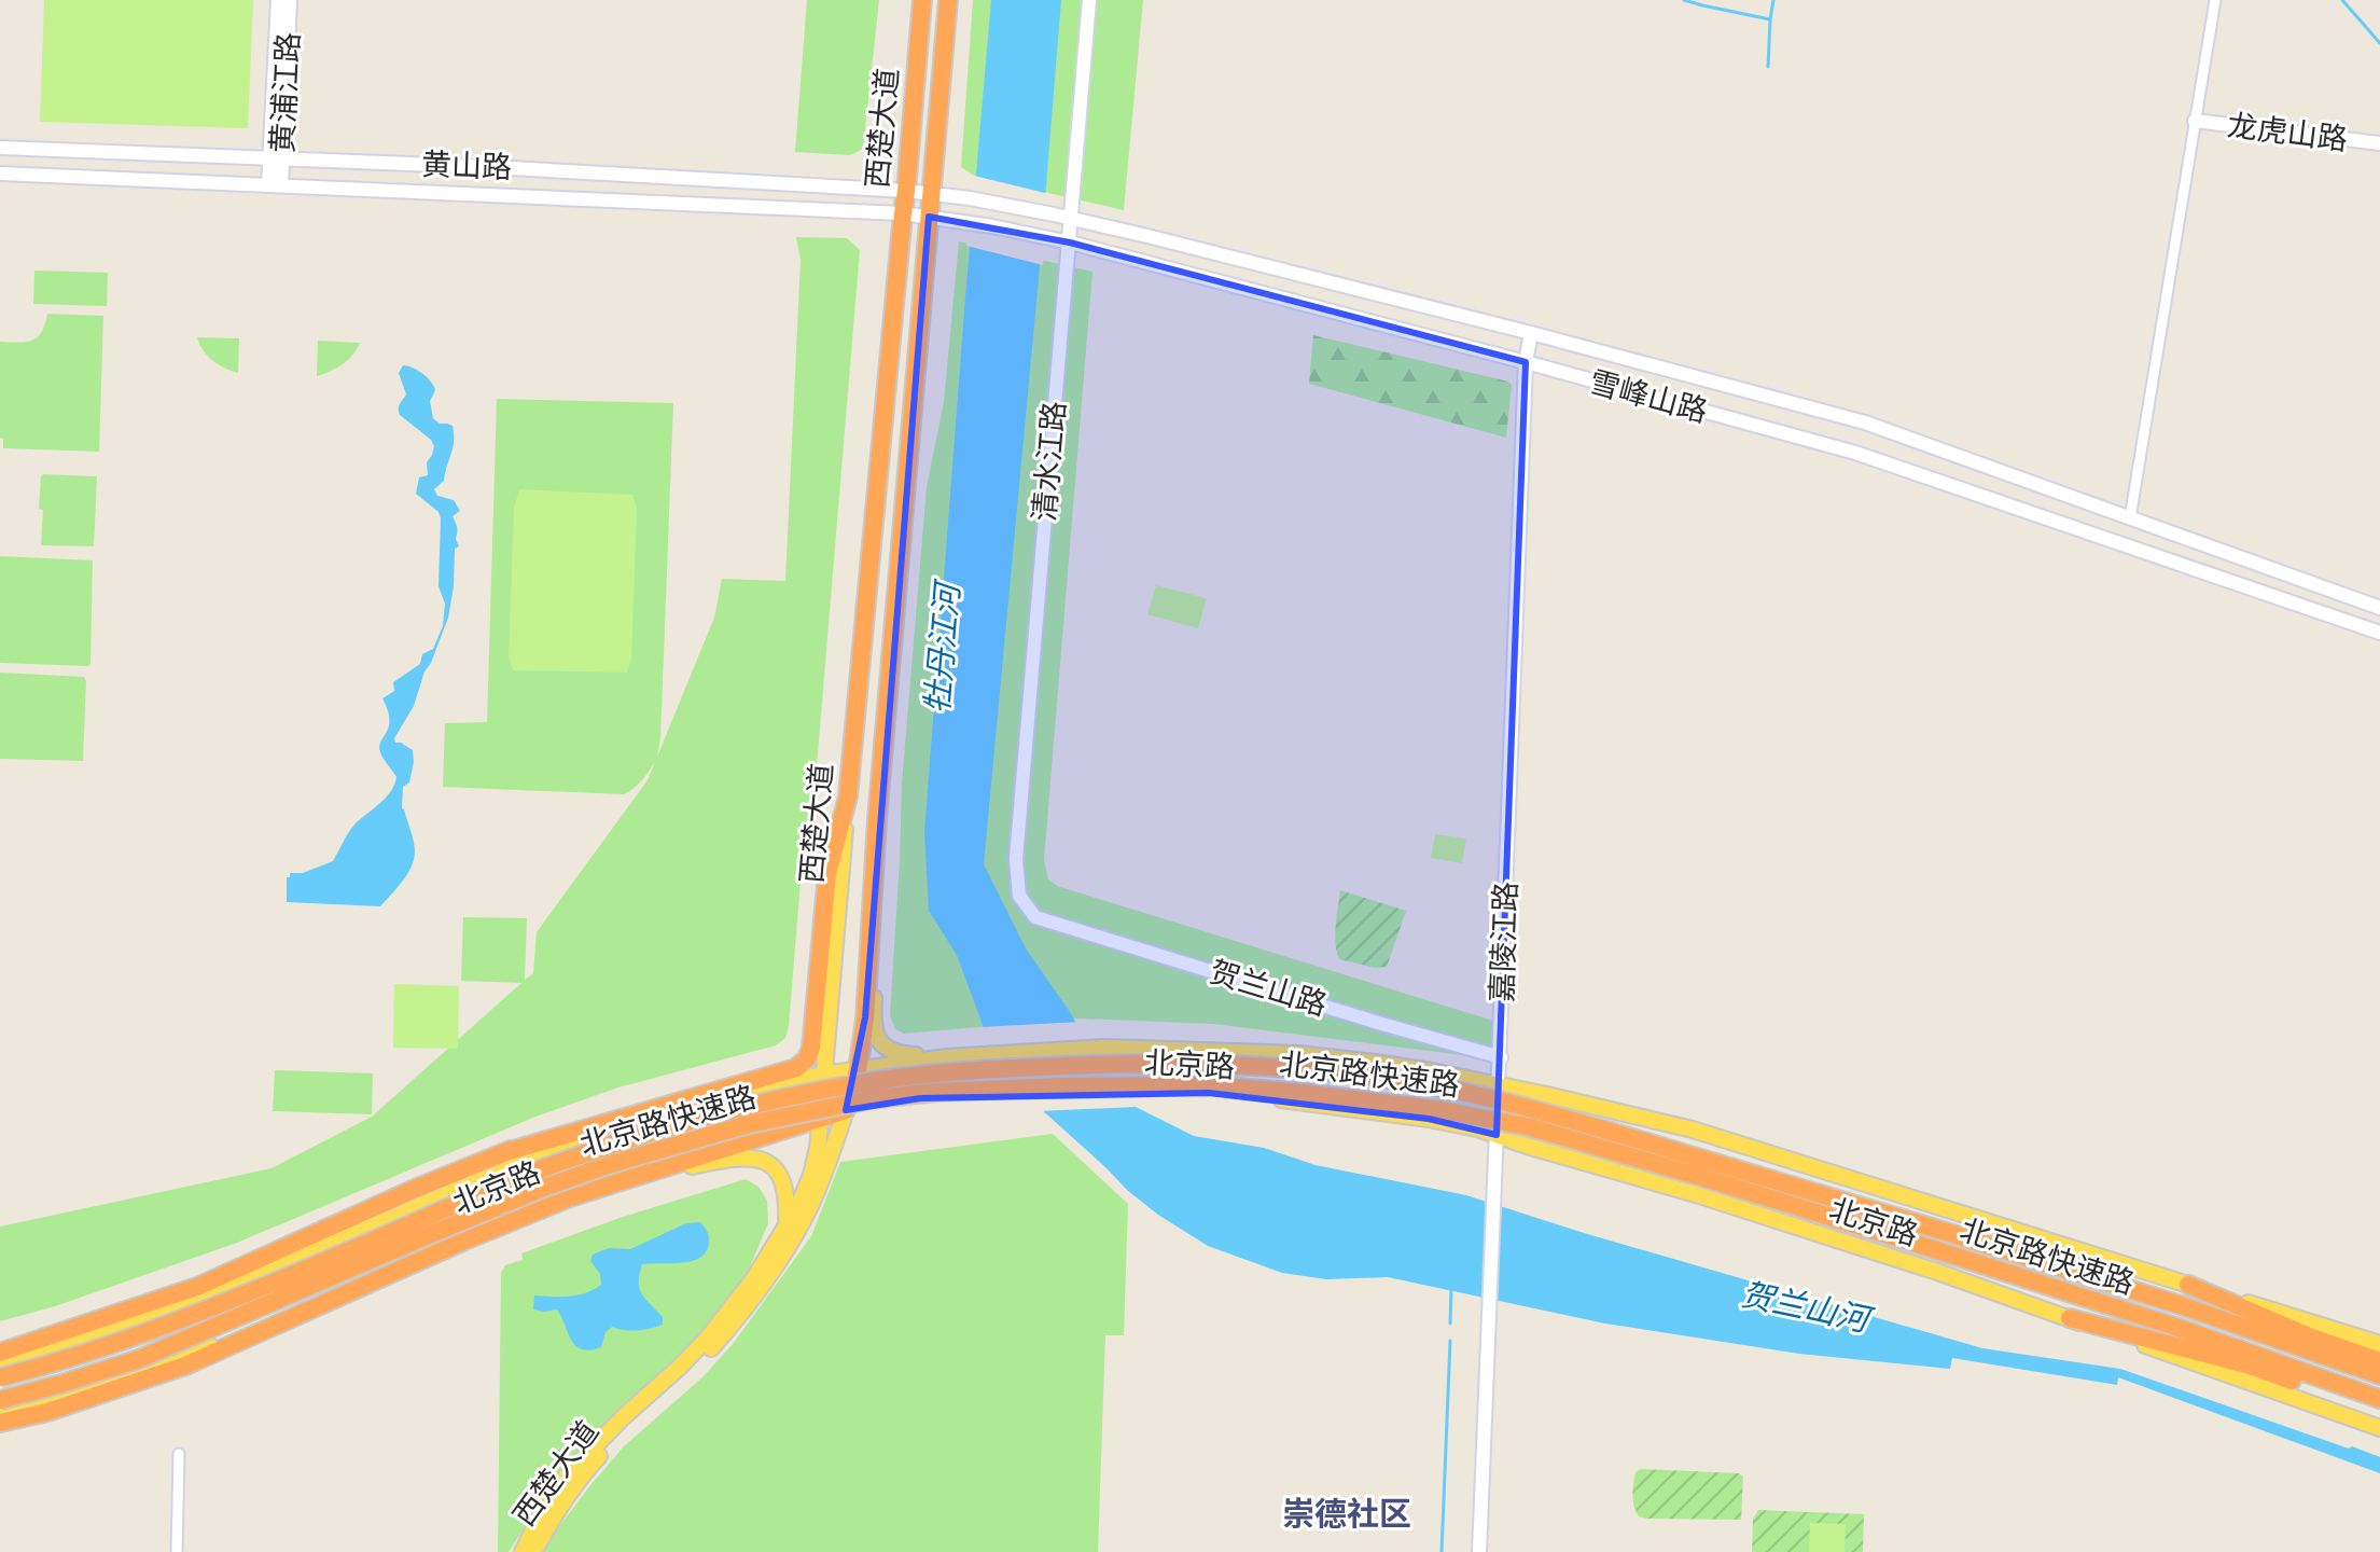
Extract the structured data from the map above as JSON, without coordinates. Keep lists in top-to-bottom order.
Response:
{
  "streets": {
    "highway": ["西楚大道", "北京路快速路"],
    "main road": [
      "黄浦江路",
      "龙虎山路",
      "黄山路",
      "雪峰山路",
      "清水江路",
      "嘉陵江路",
      "贺兰山路",
      "北京路"
    ]
  },
  "crossings": [
    ["黄浦江路", "黄山路"],
    ["西楚大道", "黄山路"],
    ["西楚大道", "雪峰山路"],
    ["西楚大道", "北京路"],
    ["黄山路", "雪峰山路"],
    ["雪峰山路", "清水江路"],
    ["雪峰山路", "嘉陵江路"],
    ["清水江路", "贺兰山路"],
    ["嘉陵江路", "贺兰山路"],
    ["嘉陵江路", "北京路"]
  ],
  "districts": ["崇德社区"],
  "water": ["牡丹江河", "贺兰山河"]
}
